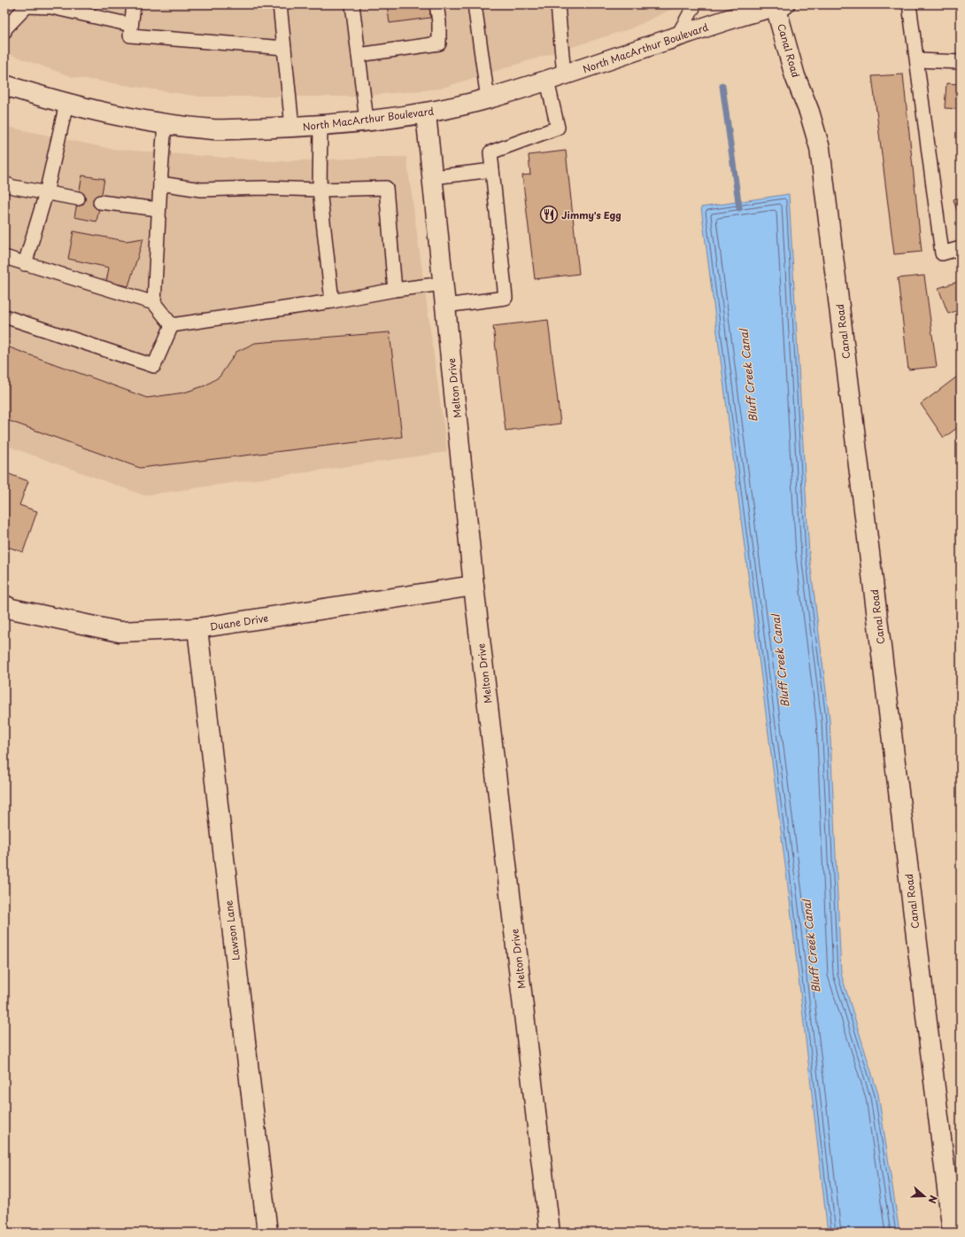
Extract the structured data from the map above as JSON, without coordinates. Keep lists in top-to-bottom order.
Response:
{
  "streets": {
    "street": [
      "North MacArthur Boulevard",
      "Canal Road",
      "Melton Drive",
      "Duane Drive",
      "Lawson Lane"
    ]
  },
  "crossings": [
    ["North MacArthur Boulevard", "Canal Road"],
    ["North MacArthur Boulevard", "Melton Drive"],
    ["Melton Drive", "Duane Drive"],
    ["Duane Drive", "Lawson Lane"]
  ],
  "water": ["Bluff Creek Canal"],
  "places": {
    "restaurant": ["Jimmy's Egg"]
  },
  "north": "right"
}
